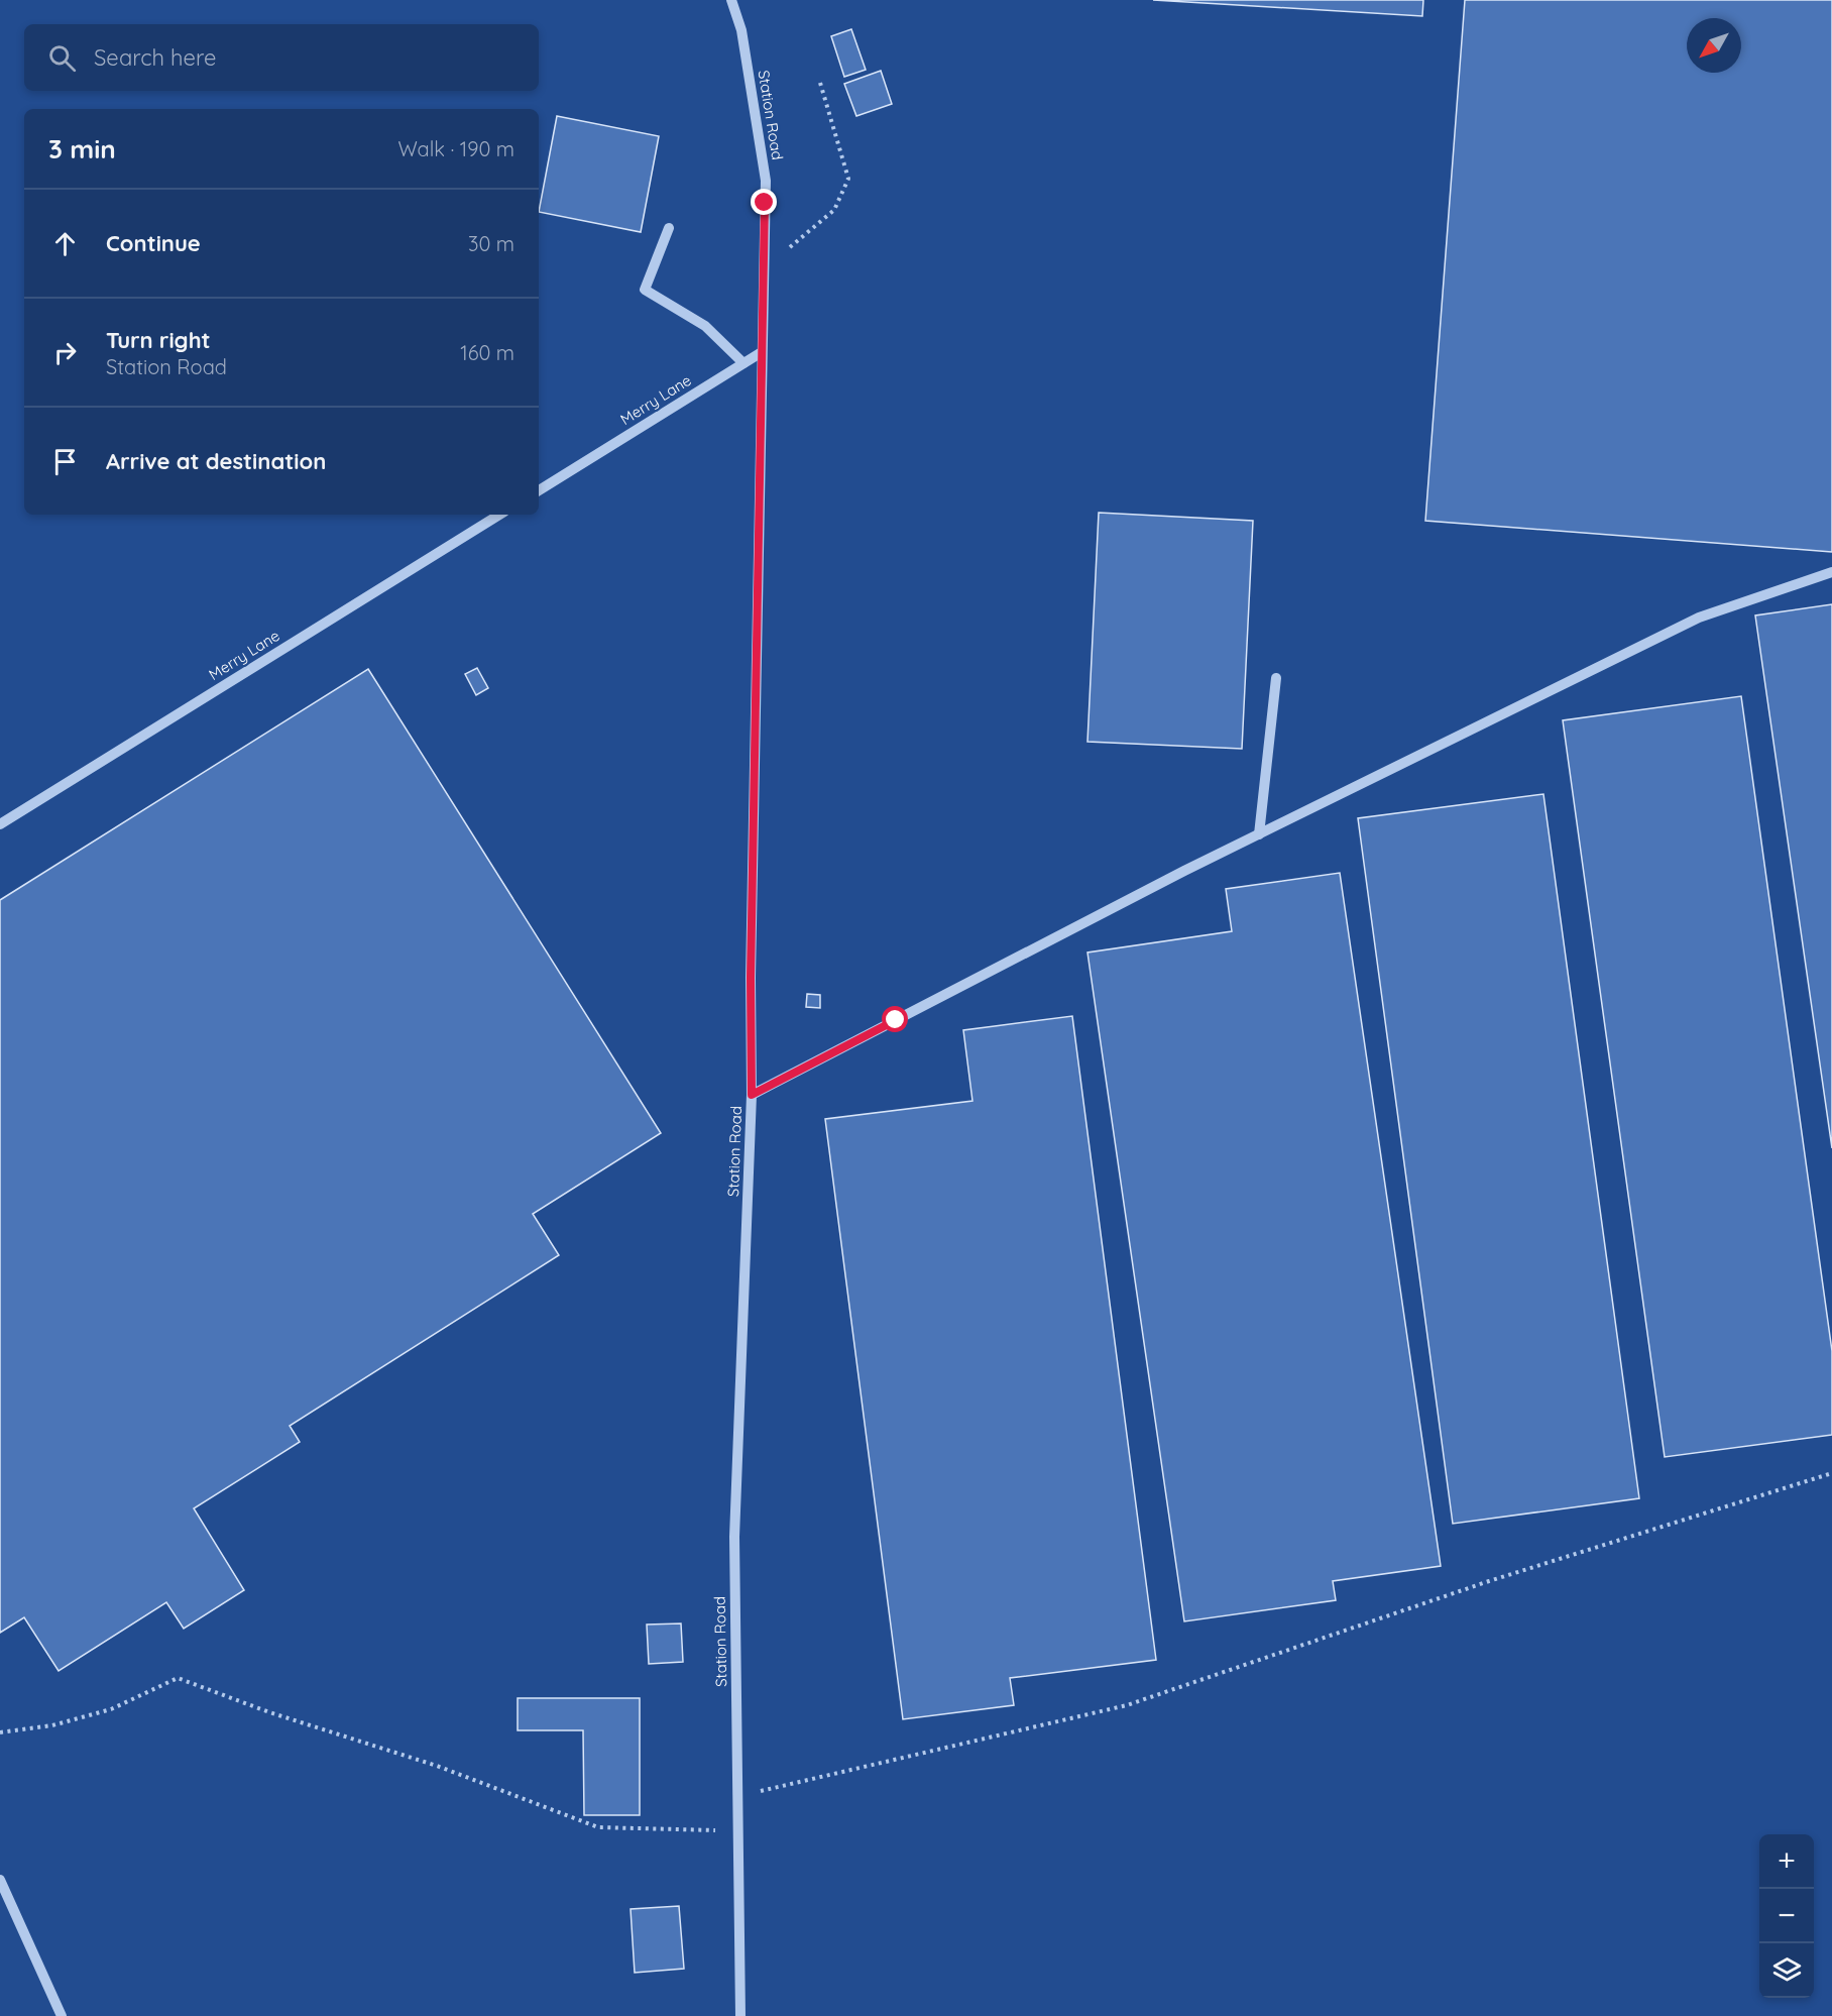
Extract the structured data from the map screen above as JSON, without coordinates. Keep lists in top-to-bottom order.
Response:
{
  "streets": {
    "street": ["Station Road", "Merry Lane"]
  },
  "crossings": [
    ["Station Road", "Merry Lane"]
  ],
  "north": "bottom left",
  "page": {
    "search": "Search here",
    "heading": ["3 min", "Walk · 190 m"],
    "list": [
      ["Continue", "30 m"],
      ["Turn right", "Station Road", "160 m"],
      "Arrive at destination"
    ],
    "map_buttons": ["+", "−"]
  }
}
